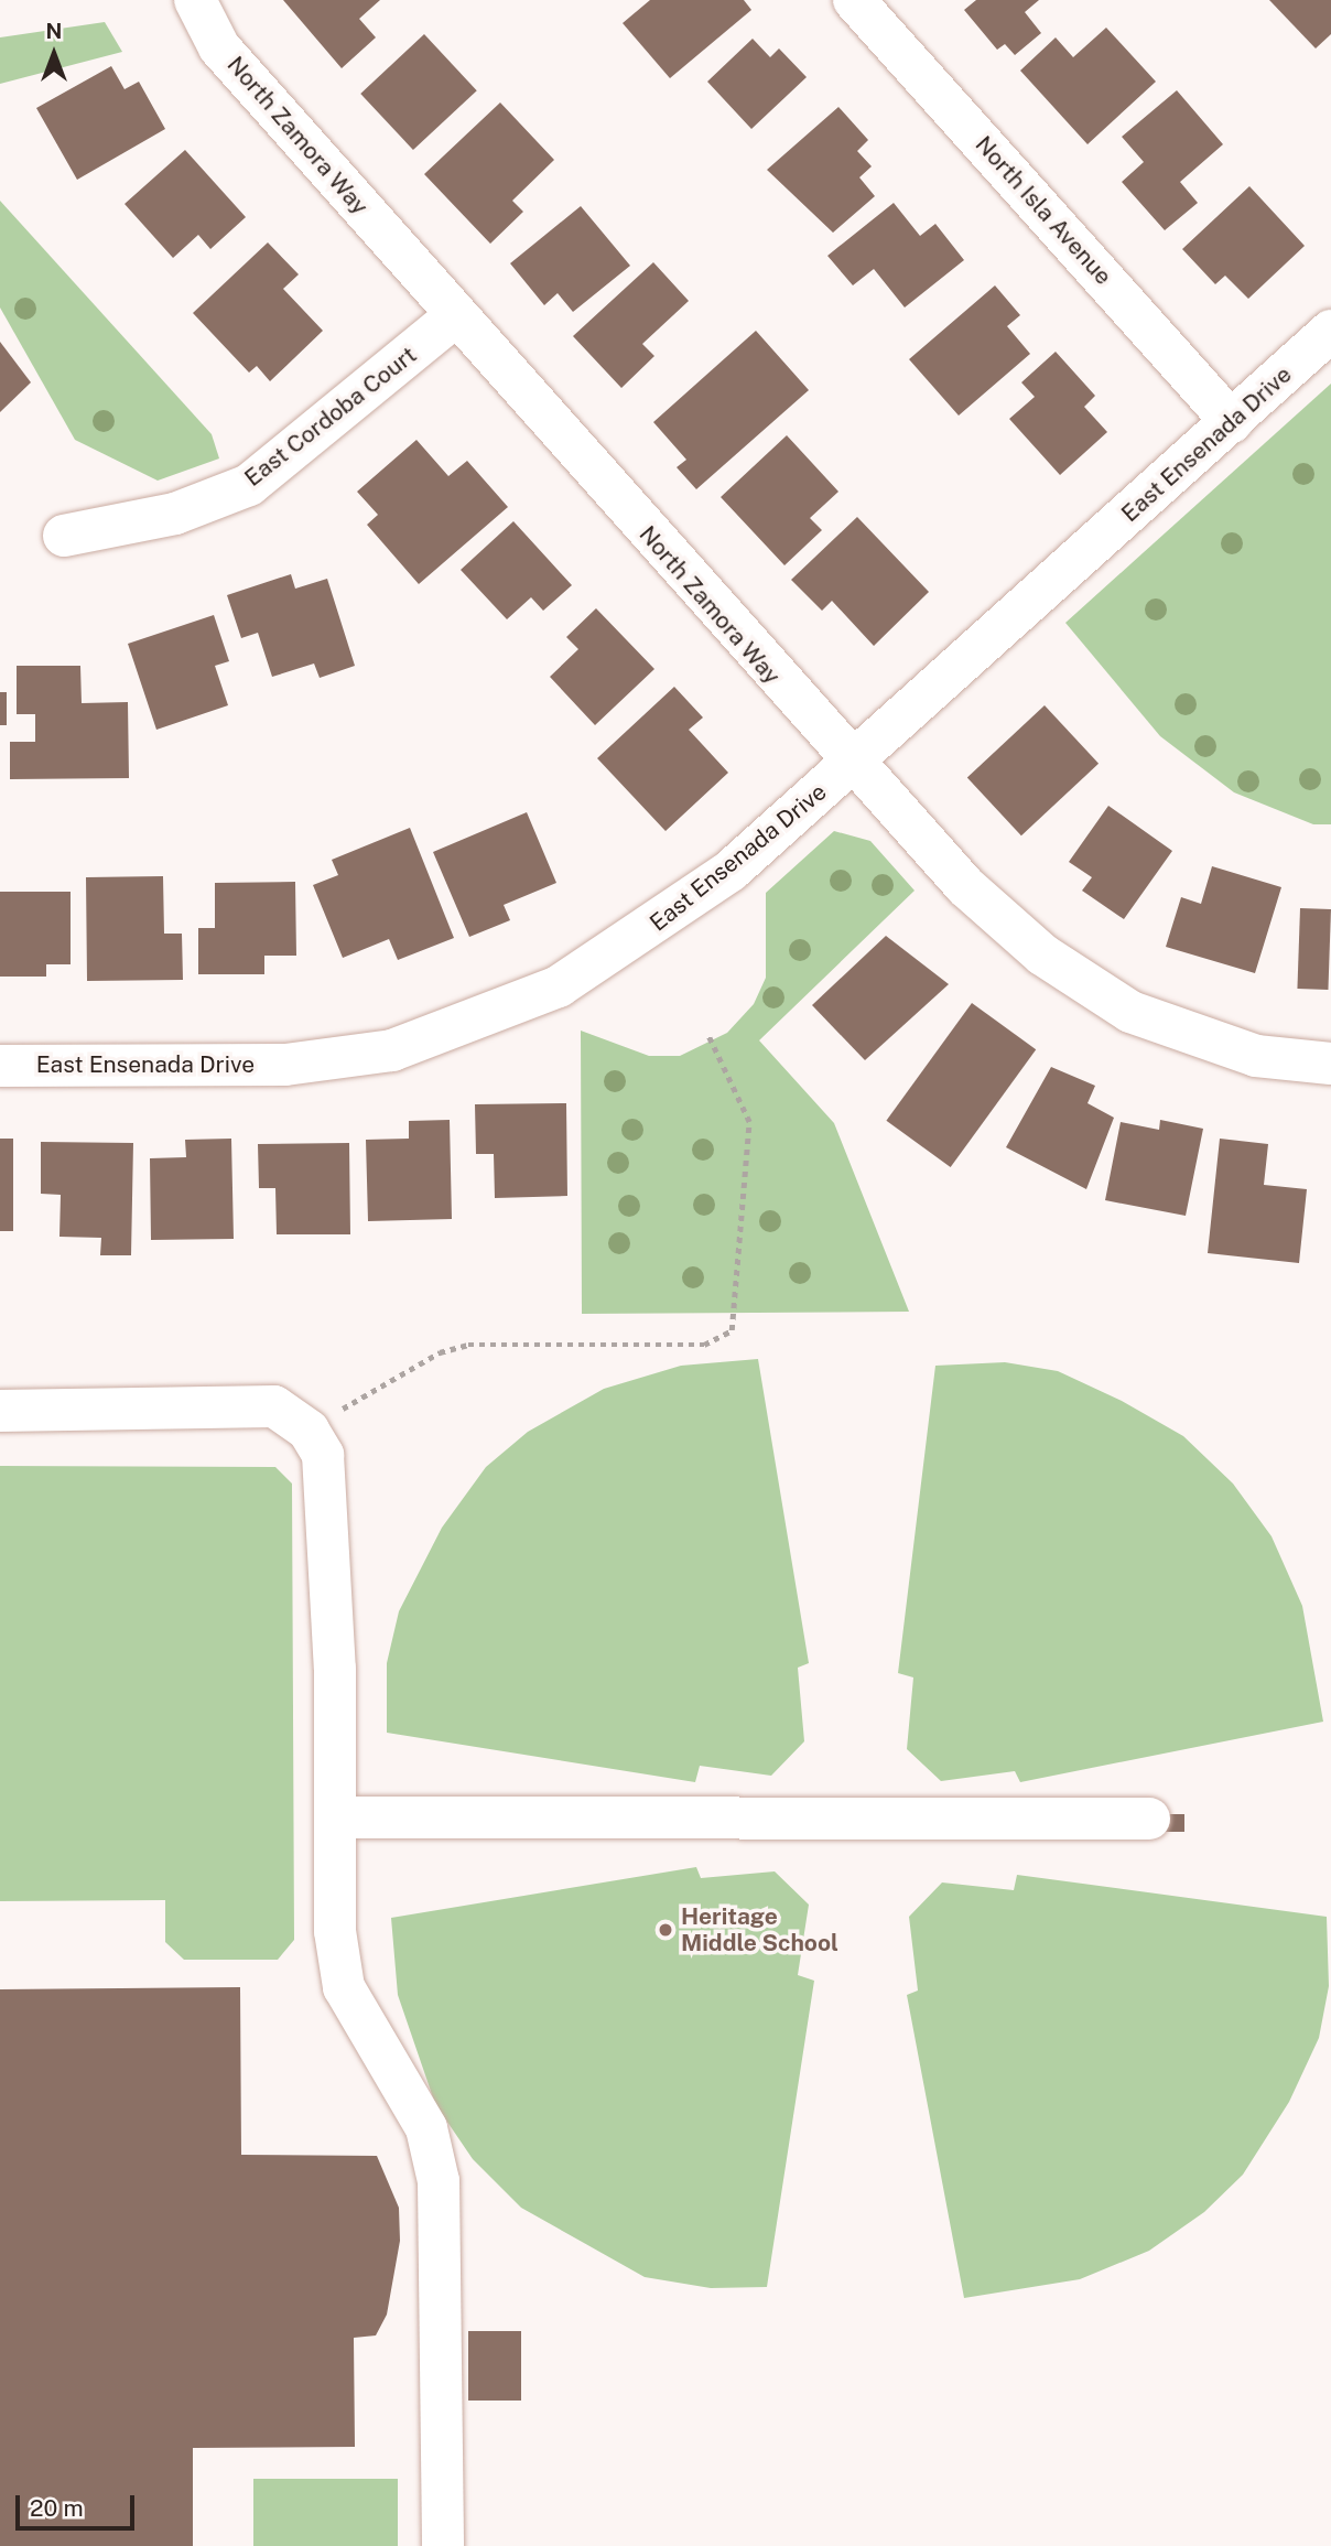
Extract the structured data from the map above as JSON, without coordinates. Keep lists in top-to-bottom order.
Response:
{
  "streets": {
    "street": [
      "North Zamora Way",
      "North Isla Avenue",
      "East Cordoba Court",
      "East Ensenada Drive"
    ]
  },
  "crossings": [
    ["North Zamora Way", "East Cordoba Court"],
    ["North Zamora Way", "East Ensenada Drive"],
    ["North Isla Avenue", "East Ensenada Drive"]
  ],
  "places": ["Heritage Middle School"],
  "scale_bar": "20 m",
  "north": "top"
}
